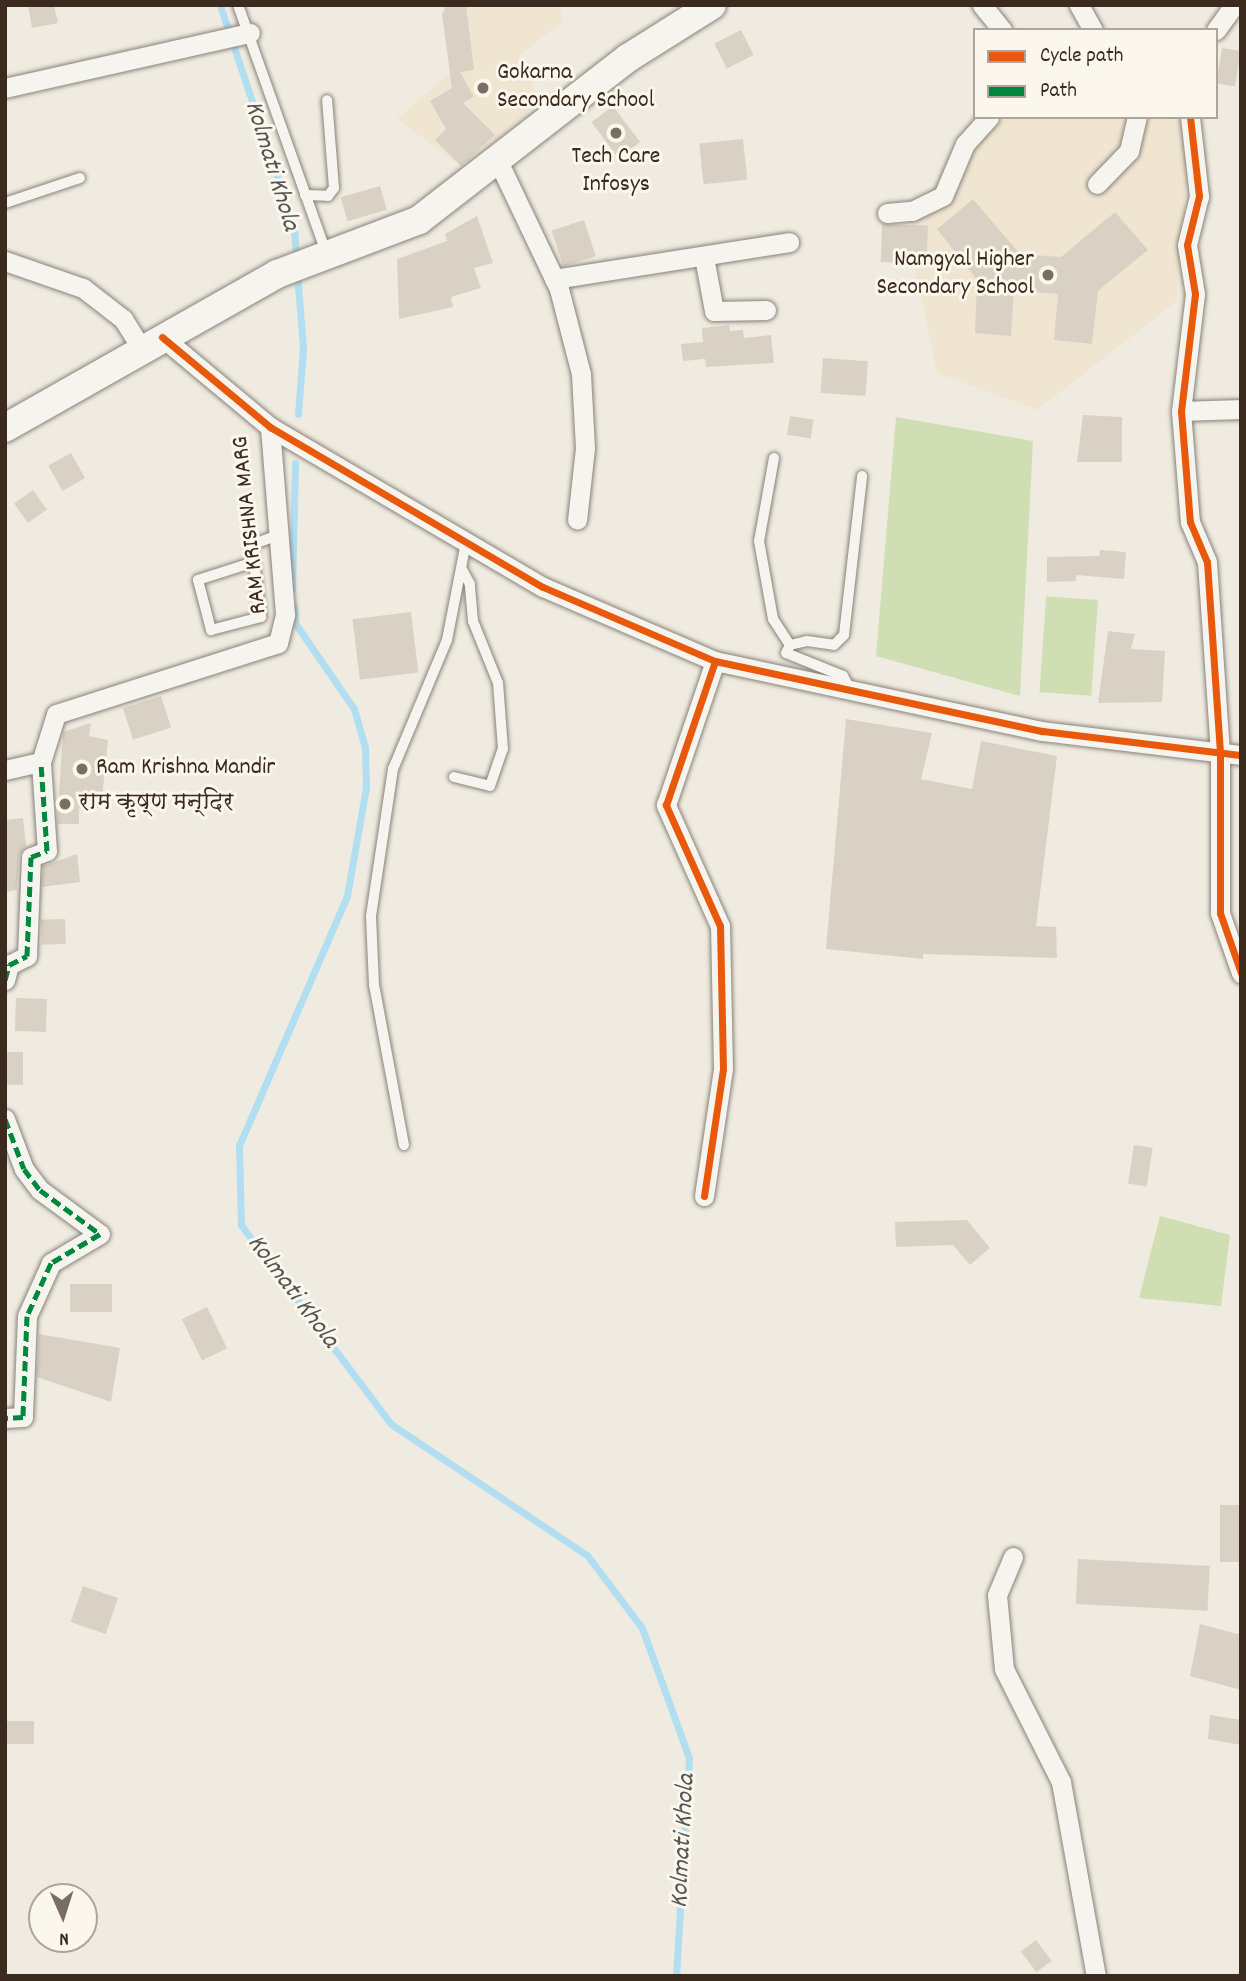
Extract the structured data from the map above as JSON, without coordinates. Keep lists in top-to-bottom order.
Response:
{
  "streets": {
    "street": ["RAM KRISHNA MARG"]
  },
  "water": ["Kolmati Khola"],
  "places": [
    "Gokarna Secondary School",
    "Tech Care Infosys",
    "Namgyal Higher Secondary School",
    "Ram Krishna Mandir",
    "राम कृष्ण मन्दिर"
  ],
  "legend": ["Cycle path", "Path"],
  "north": "bottom"
}
